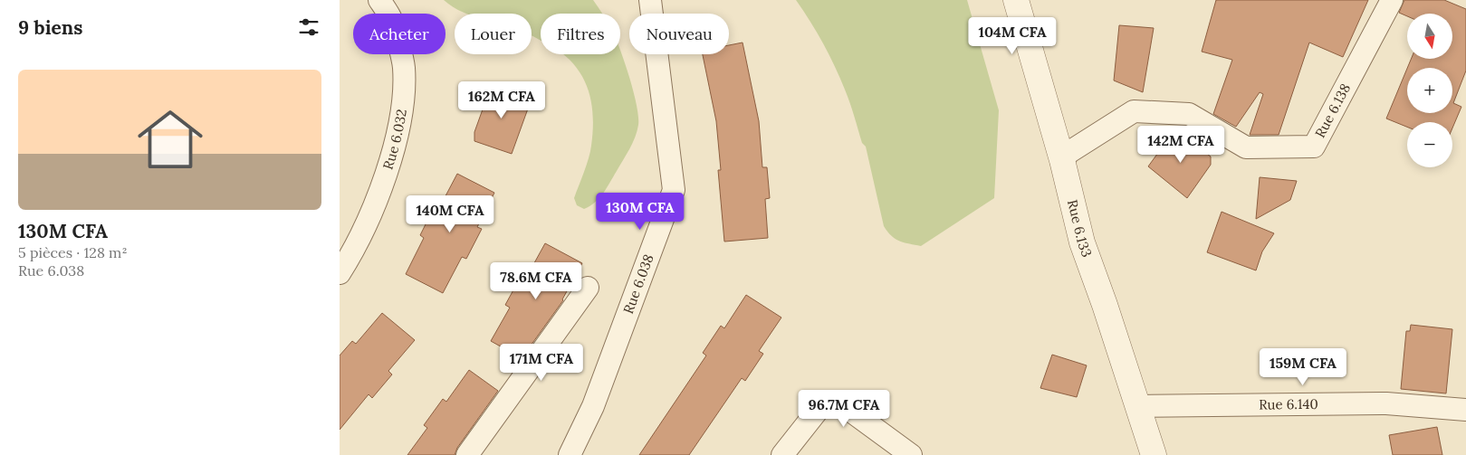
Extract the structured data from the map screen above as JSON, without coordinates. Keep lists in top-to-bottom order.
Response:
{
  "streets": {
    "street": [
      "Rue 6.138",
      "Rue 6.032",
      "Rue 6.133",
      "Rue 6.038",
      "Rue 6.140"
    ]
  },
  "crossings": [
    ["Rue 6.138", "Rue 6.133"],
    ["Rue 6.133", "Rue 6.140"]
  ],
  "north": "bottom",
  "page": {
    "heading": "9 biens",
    "map_buttons": ["+", "−"],
    "chip": [
      "Acheter",
      "Louer",
      "Filtres",
      "Nouveau"
    ],
    "price": [
      "104M CFA",
      "162M CFA",
      "142M CFA",
      "130M CFA",
      "140M CFA",
      "78.6M CFA",
      "171M CFA",
      "159M CFA",
      "96.7M CFA"
    ],
    "list": [
      {
        "name": "130M CFA",
        "note": "5 pièces · 128 m² · Rue 6.038"
      }
    ]
  }
}
